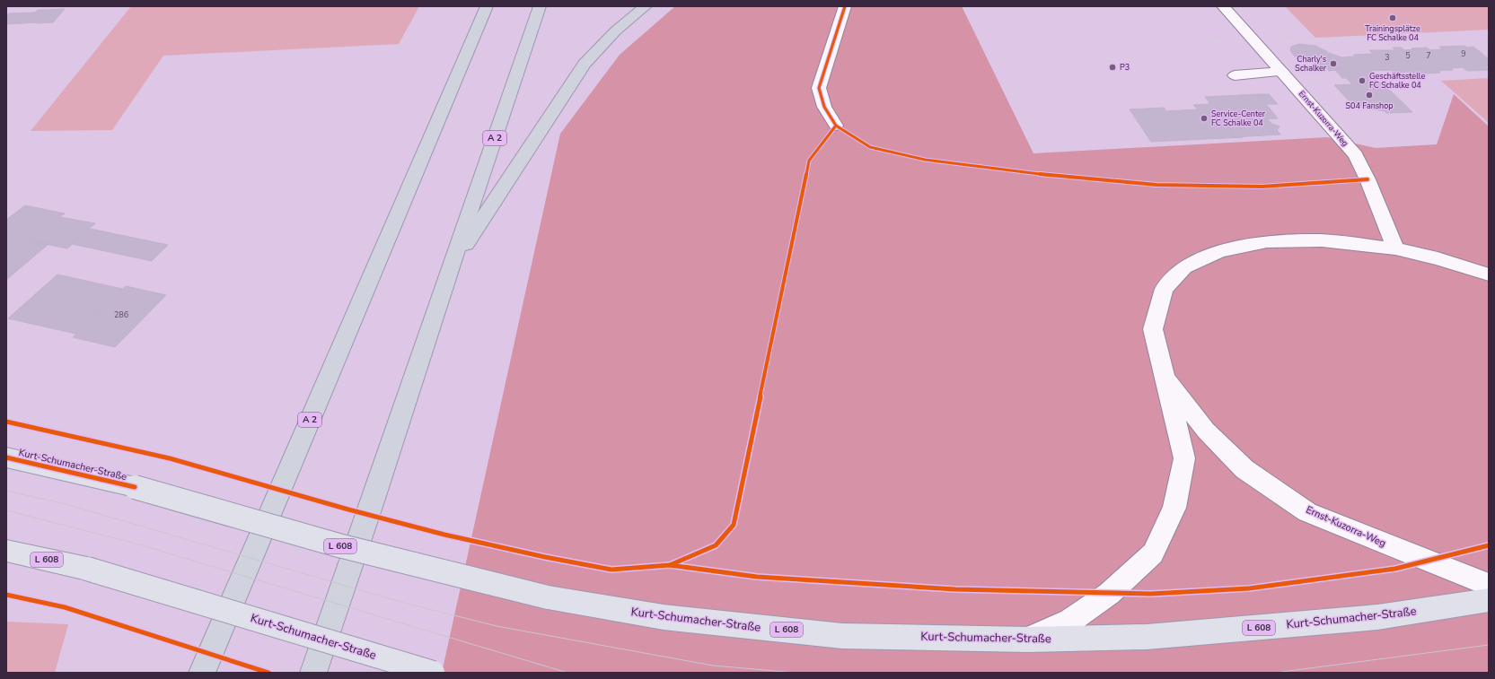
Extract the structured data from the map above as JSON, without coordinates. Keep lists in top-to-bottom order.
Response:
{
  "streets": {
    "highway": ["A 2"],
    "main road": ["Kurt-Schumacher-Straße", "L 608"],
    "street": ["Ernst-Kuzorra-Weg"]
  },
  "crossings": [
    ["Ernst-Kuzorra-Weg", "Kurt-Schumacher-Straße"]
  ],
  "places": [
    "Trainingsplätze FC Schalke 04",
    "Charly's Schalker",
    "P3",
    "Geschäftsstelle FC Schalke 04",
    "S04 Fanshop",
    "Service-Center FC Schalke 04"
  ],
  "house_numbers": [
    "9",
    "5",
    "7",
    "3",
    "286"
  ]
}
